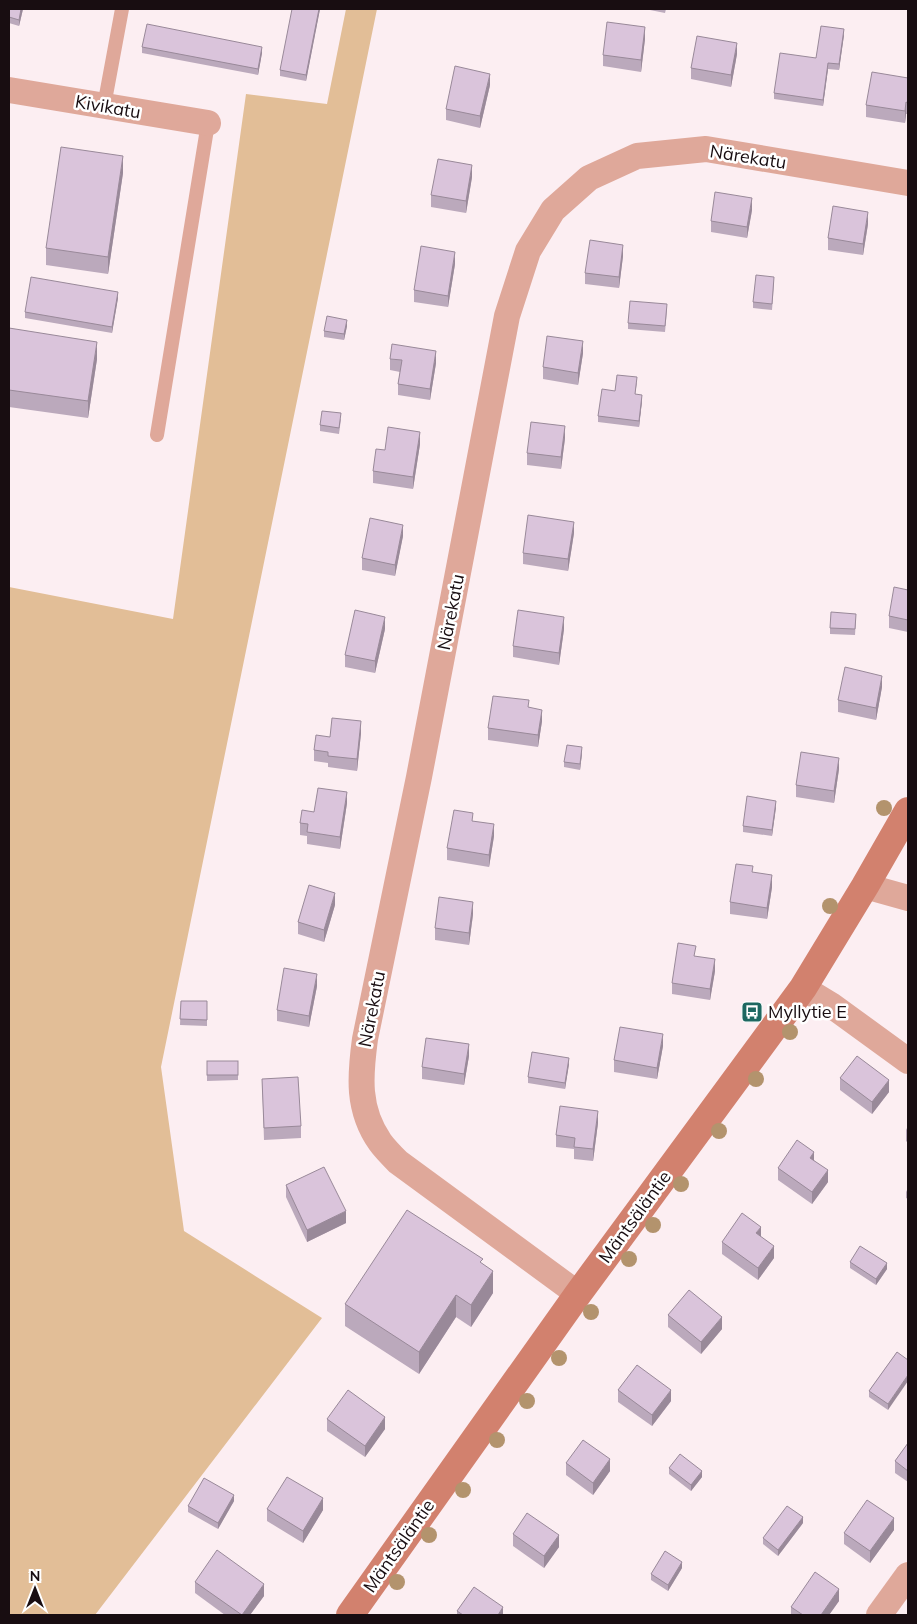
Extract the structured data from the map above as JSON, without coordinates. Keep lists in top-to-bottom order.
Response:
{
  "streets": {
    "street": ["Kivikatu", "Närekatu", "Mäntsäläntie"]
  },
  "crossings": [
    ["Närekatu", "Mäntsäläntie"]
  ],
  "places": {
    "bus stop": ["Myllytie E"]
  },
  "north": "top"
}
